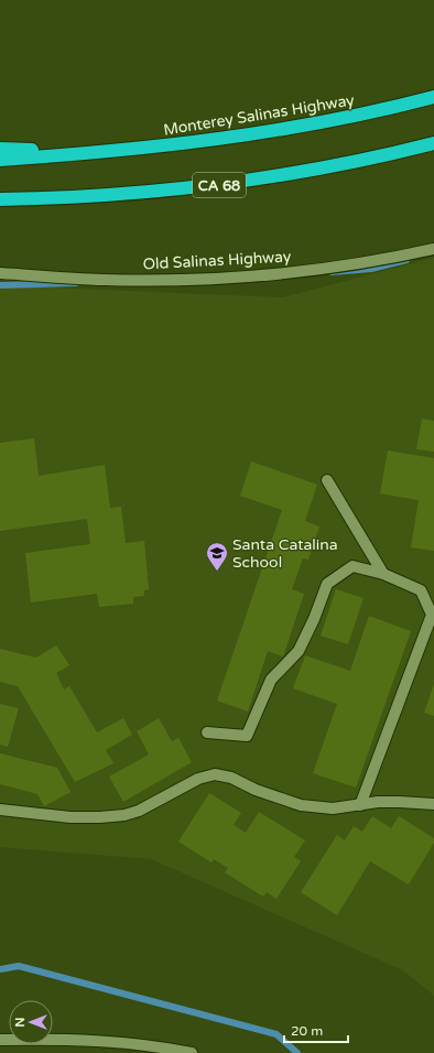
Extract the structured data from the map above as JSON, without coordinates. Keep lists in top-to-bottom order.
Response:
{
  "streets": {
    "highway": ["Monterey Salinas Highway", "CA 68"],
    "street": ["Old Salinas Highway"]
  },
  "places": {
    "school or university": ["Santa Catalina School"]
  },
  "scale_bar": "20 m",
  "north": "left"
}
